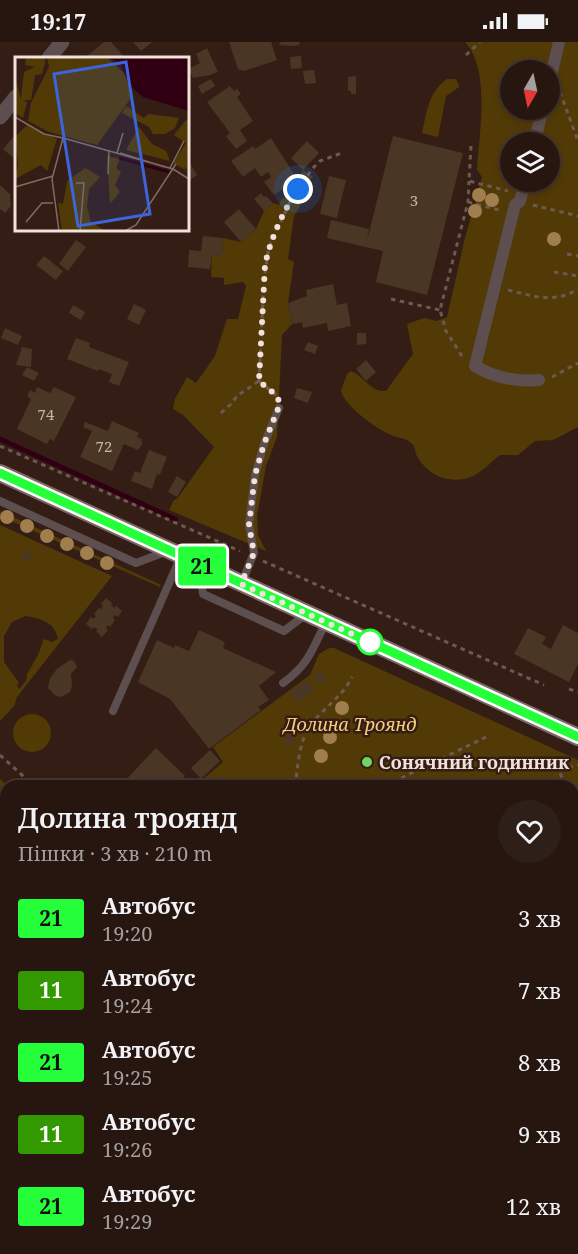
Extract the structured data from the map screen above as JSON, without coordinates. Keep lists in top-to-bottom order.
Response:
{
  "parks": ["Долина Троянд"],
  "places": ["Сонячний годинник"],
  "lines": ["bus line 21"],
  "house_numbers": ["3", "74", "72"],
  "north": "bottom",
  "page": {
    "status": "19:17",
    "on_map": "21",
    "heading": ["Долина троянд", "Пішки · 3 хв · 210 m"],
    "list": [
      {
        "mark": "21",
        "name": "Автобус",
        "note": "19:20",
        "value": "3 хв"
      },
      {
        "mark": "11",
        "name": "Автобус",
        "note": "19:24",
        "value": "7 хв"
      },
      {
        "mark": "21",
        "name": "Автобус",
        "note": "19:25",
        "value": "8 хв"
      },
      {
        "mark": "11",
        "name": "Автобус",
        "note": "19:26",
        "value": "9 хв"
      },
      {
        "mark": "21",
        "name": "Автобус",
        "note": "19:29",
        "value": "12 хв"
      }
    ]
  }
}
